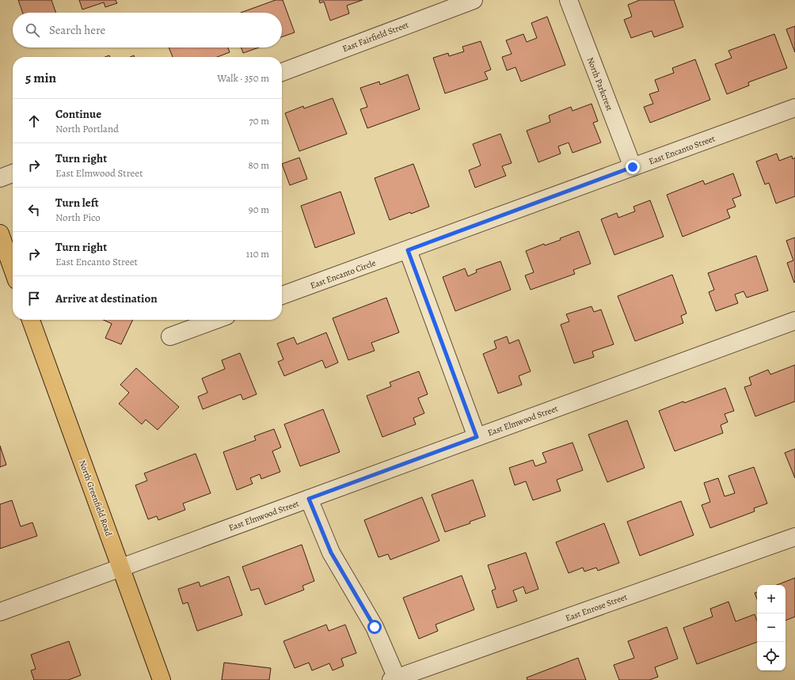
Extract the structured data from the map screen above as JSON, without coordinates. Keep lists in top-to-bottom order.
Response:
{
  "streets": {
    "main road": ["North Greenfield Road"],
    "street": [
      "East Fairfield Street",
      "North Parkcrest",
      "East Encanto Street",
      "East Encanto Circle",
      "East Elmwood Street",
      "East Enrose Street"
    ]
  },
  "crossings": [
    ["North Parkcrest", "East Encanto Street"],
    ["East Encanto Street", "East Encanto Circle"],
    ["East Elmwood Street", "North Greenfield Road"]
  ],
  "page": {
    "search": "Search here",
    "heading": ["5 min", "Walk · 350 m"],
    "list": [
      ["Continue", "North Portland", "70 m"],
      ["Turn right", "East Elmwood Street", "80 m"],
      ["Turn left", "North Pico", "90 m"],
      ["Turn right", "East Encanto Street", "110 m"],
      "Arrive at destination"
    ],
    "map_buttons": ["+", "−"]
  }
}
